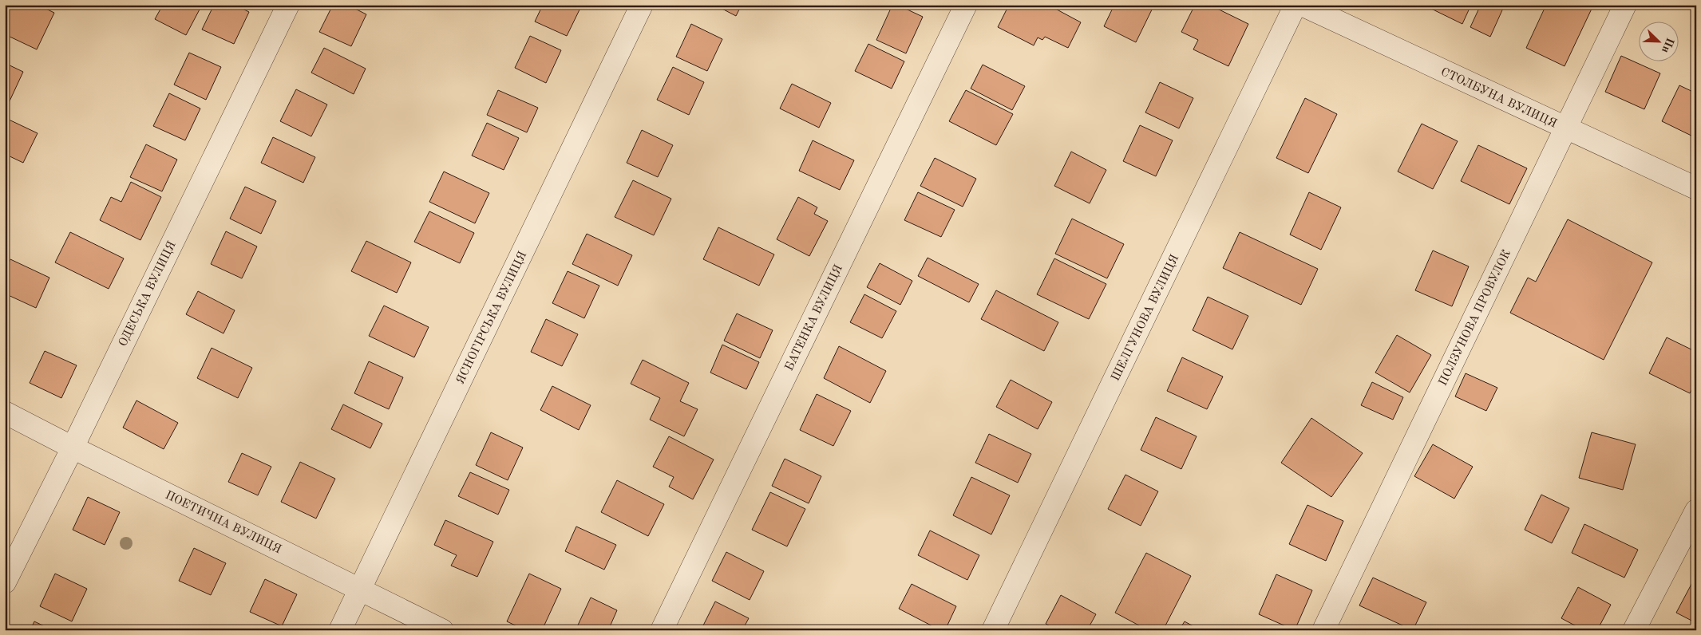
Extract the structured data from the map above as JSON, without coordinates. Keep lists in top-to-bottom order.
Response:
{
  "streets": {
    "street": [
      "СТОЛБУНА ВУЛИЦЯ",
      "ОДЕСЬКА ВУЛИЦЯ",
      "ЯСНОГІРСЬКА ВУЛИЦЯ",
      "БАТЕНКА ВУЛИЦЯ",
      "ШЕЛГУНОВА ВУЛИЦЯ",
      "ПОЛЗУНОВА ПРОВУЛОК",
      "ПОЕТИЧНА ВУЛИЦЯ"
    ]
  },
  "crossings": [
    ["СТОЛБУНА ВУЛИЦЯ", "ПОЛЗУНОВА ПРОВУЛОК"],
    ["ОДЕСЬКА ВУЛИЦЯ", "ПОЕТИЧНА ВУЛИЦЯ"],
    ["ЯСНОГІРСЬКА ВУЛИЦЯ", "ПОЕТИЧНА ВУЛИЦЯ"]
  ],
  "north": "bottom right"
}
